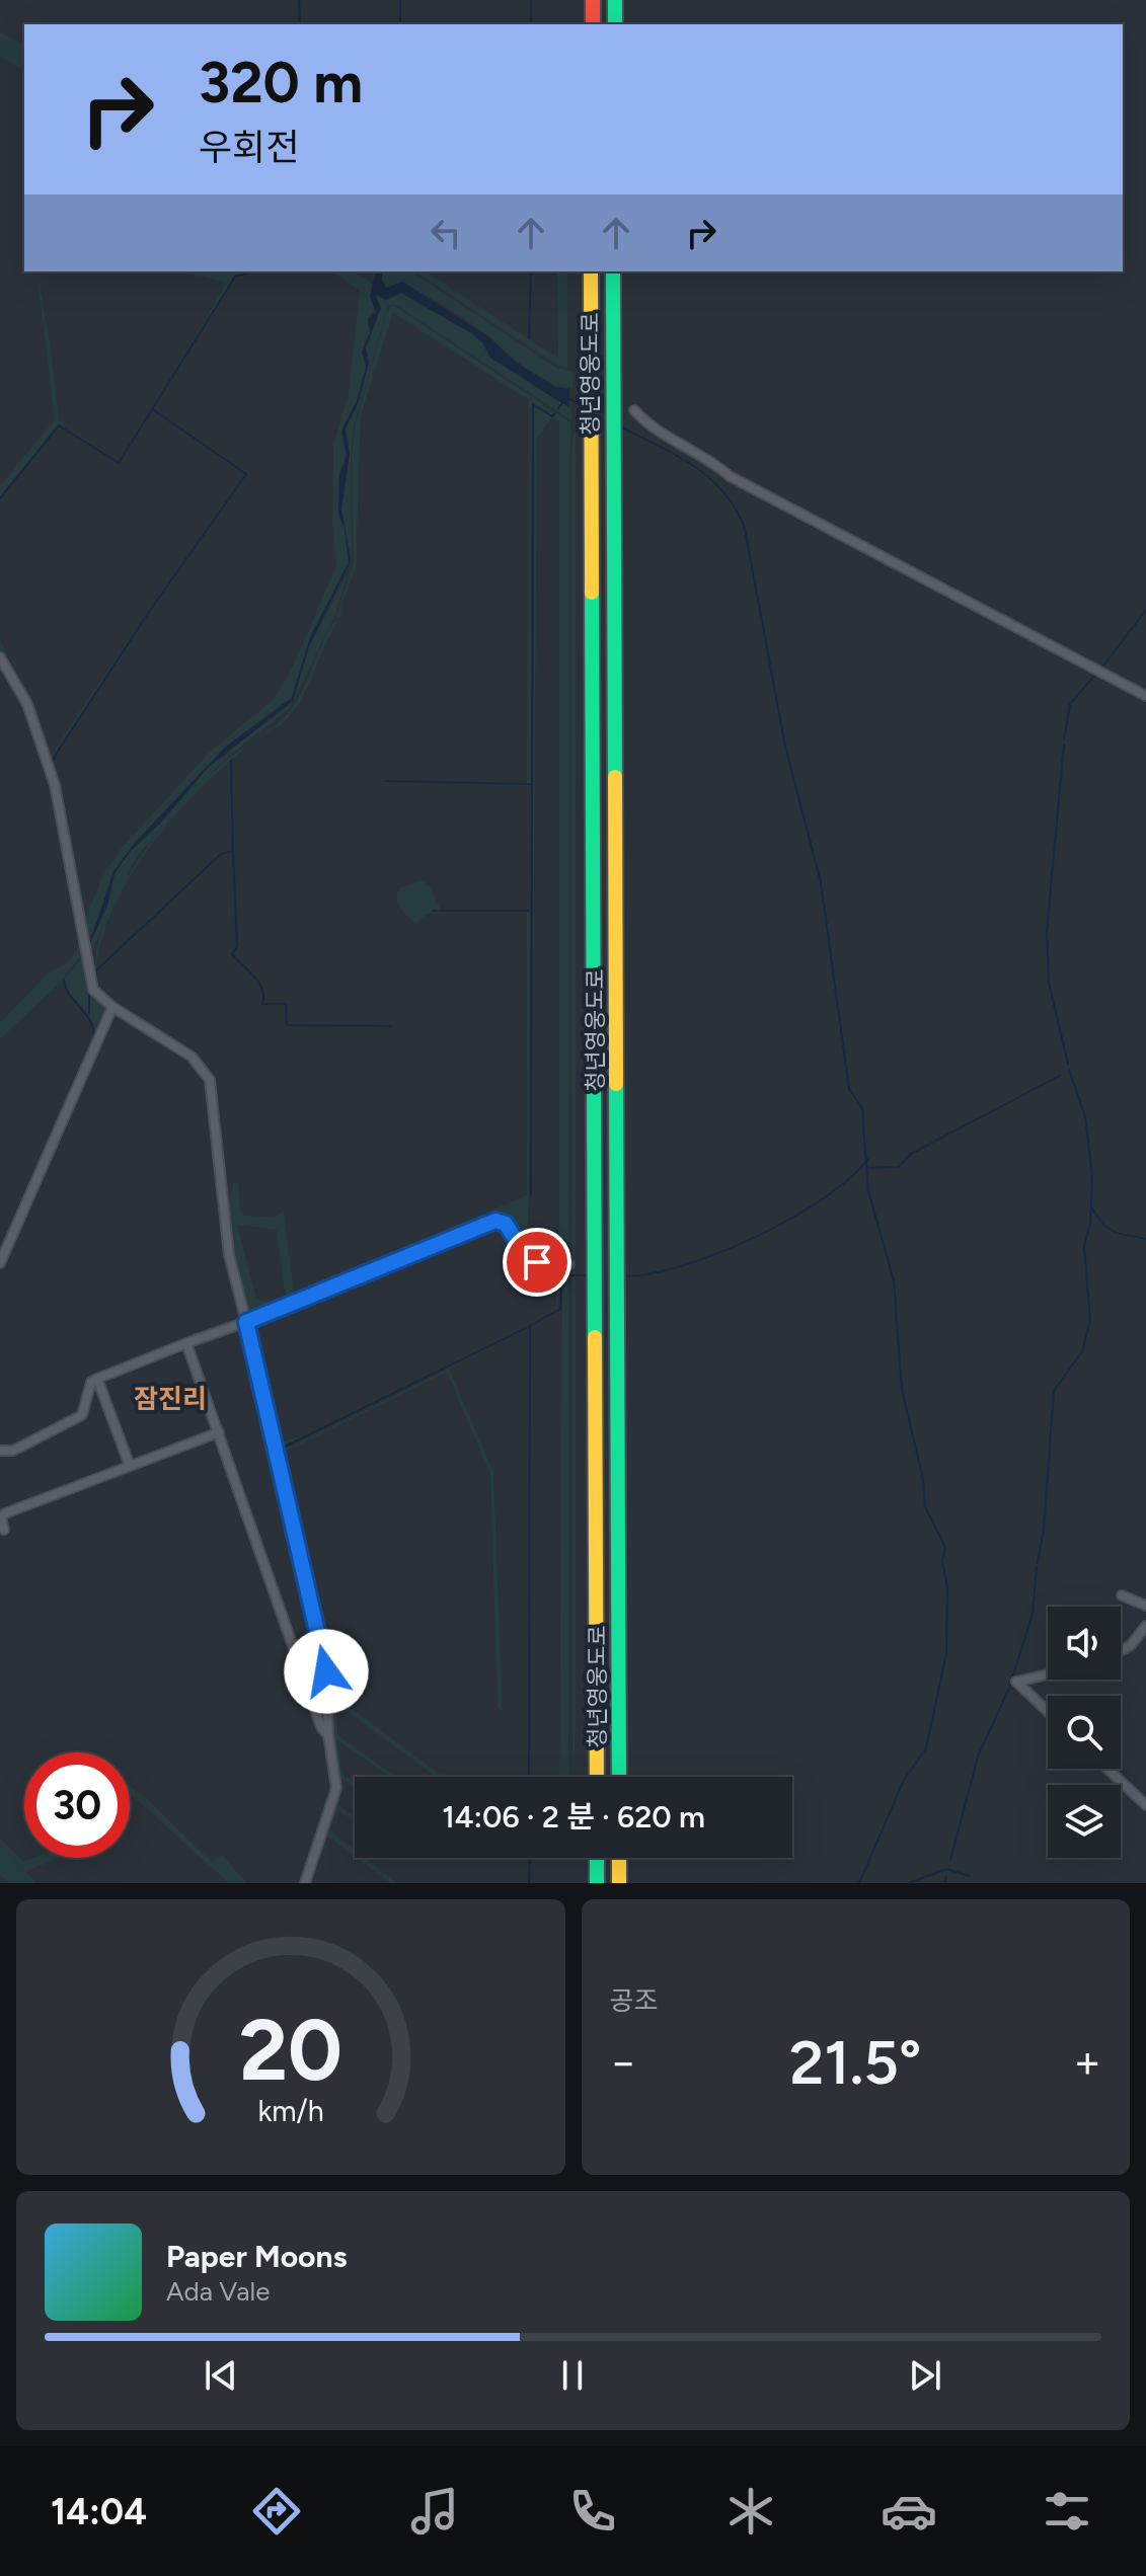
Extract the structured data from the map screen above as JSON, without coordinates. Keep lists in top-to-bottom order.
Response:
{
  "streets": {
    "highway": ["청년영웅도로"]
  },
  "districts": ["잠진리"],
  "page": {
    "turn": ["320 m", "우회전"],
    "limit": "30",
    "trip": "14:06 · 2 분 · 620 m",
    "tile": "공조",
    "heat": ["−", "21.5°", "+"],
    "song": ["Paper Moons", "Ada Vale"],
    "tabs": "14:04",
    "gauge": ["20", "km/h"]
  }
}
